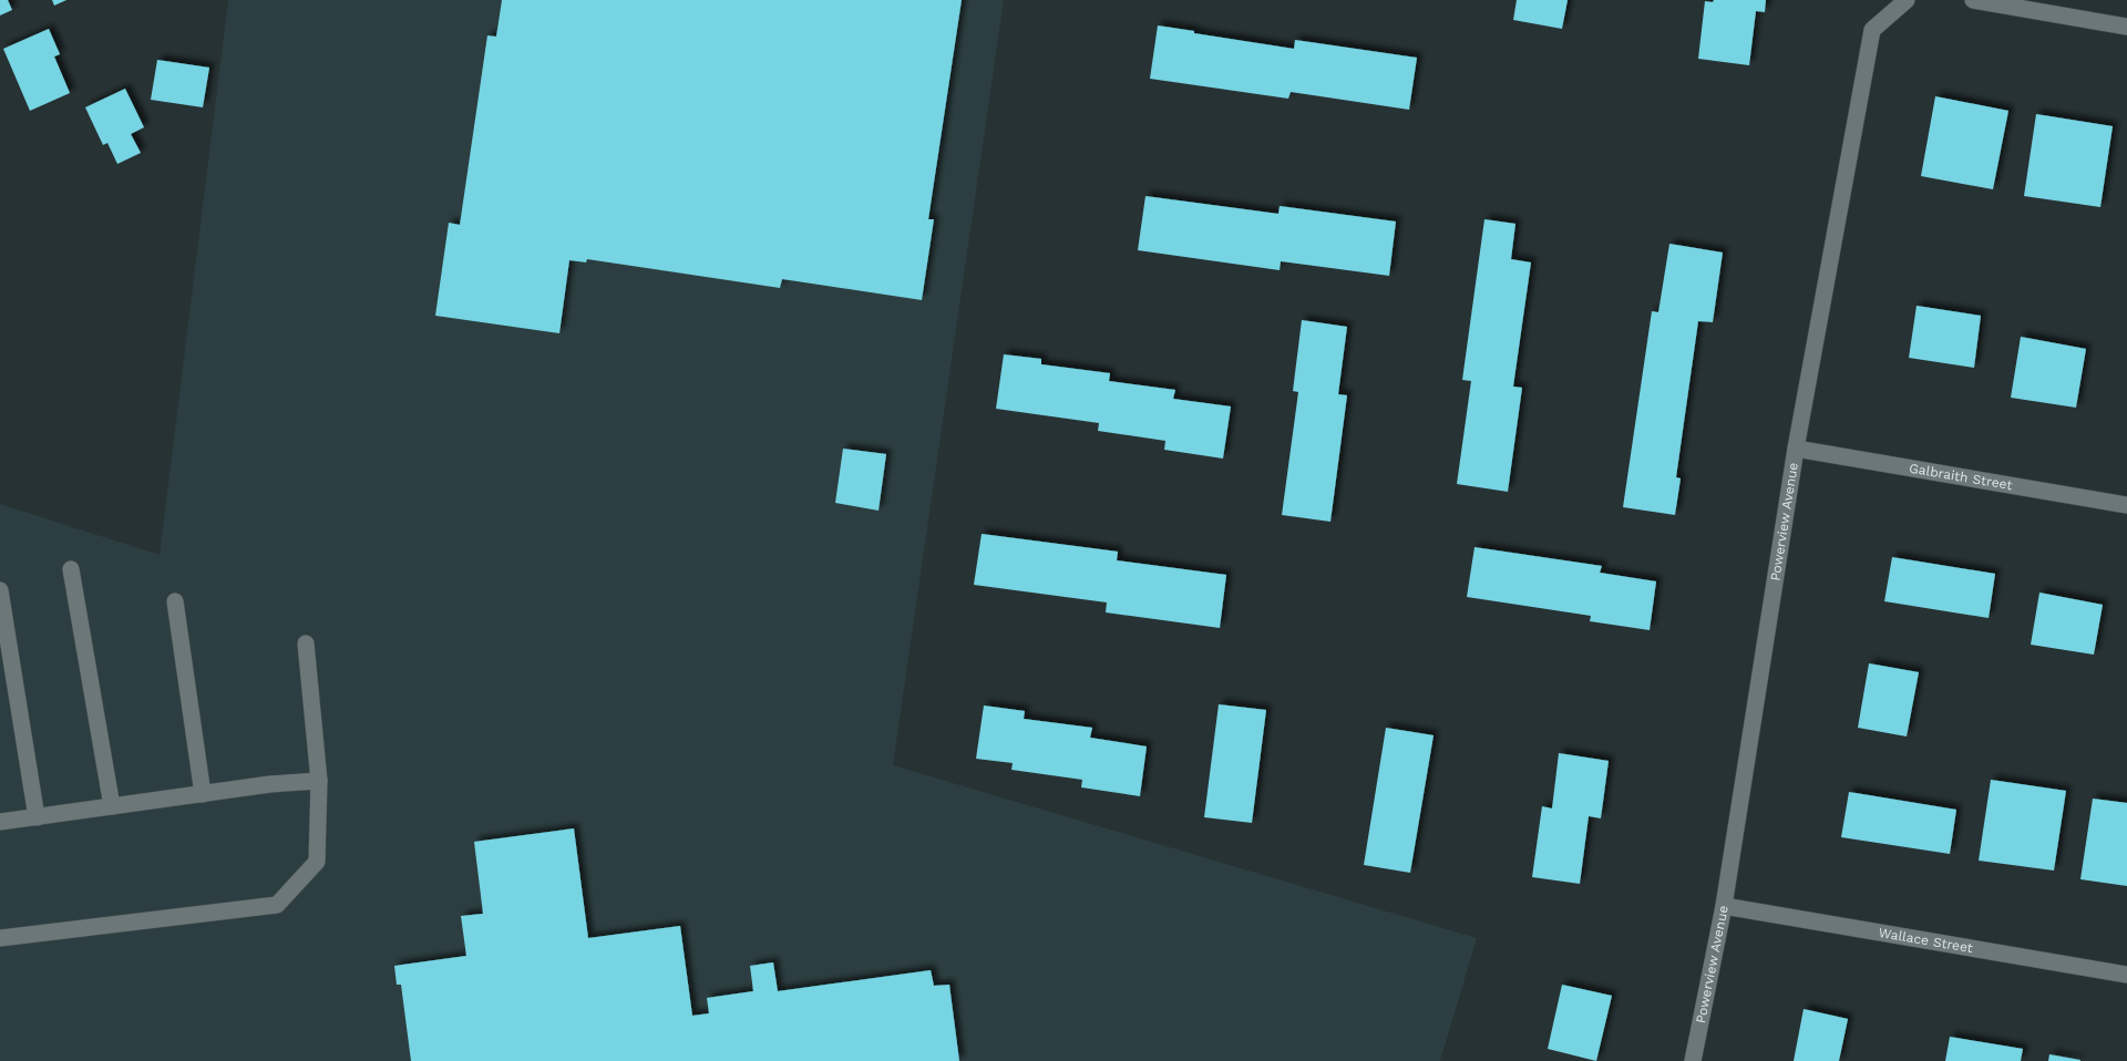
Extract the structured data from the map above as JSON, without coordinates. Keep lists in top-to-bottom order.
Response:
{
  "streets": {
    "street": ["Galbraith Street", "Powerview Avenue", "Wallace Street"]
  },
  "crossings": [
    ["Galbraith Street", "Powerview Avenue"],
    ["Powerview Avenue", "Wallace Street"]
  ]
}
